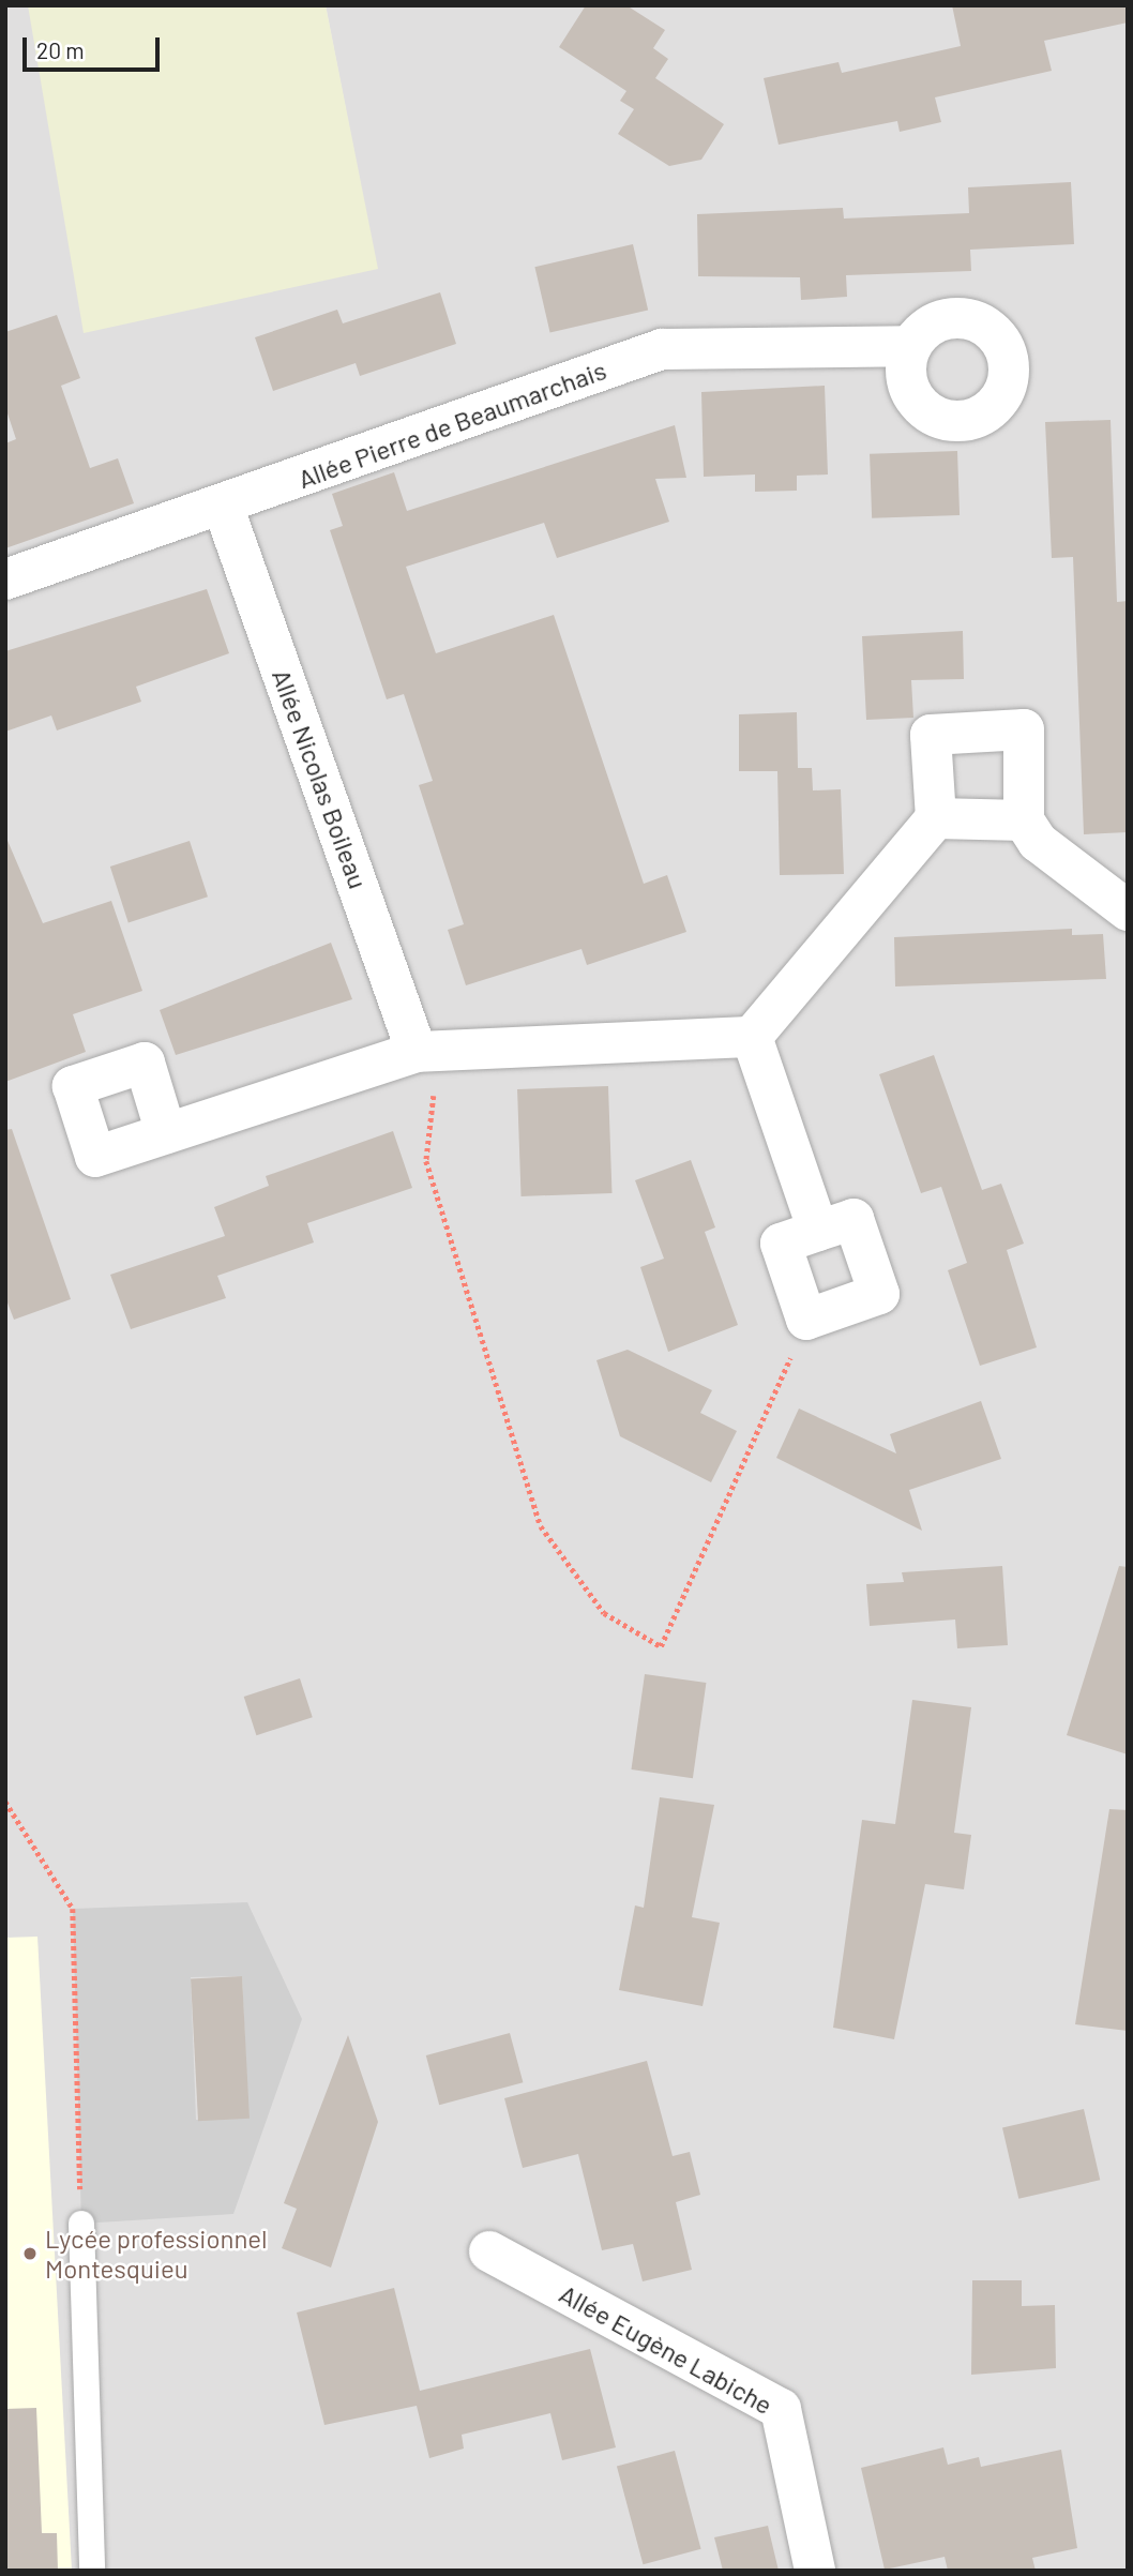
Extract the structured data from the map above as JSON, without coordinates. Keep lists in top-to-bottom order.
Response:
{
  "streets": {
    "street": ["Allée Pierre de Beaumarchais", "Allée Nicolas Boileau", "Allée Eugène Labiche"]
  },
  "crossings": [
    ["Allée Pierre de Beaumarchais", "Allée Nicolas Boileau"]
  ],
  "places": ["Lycée professionnel Montesquieu"],
  "scale_bar": "20 m"
}
